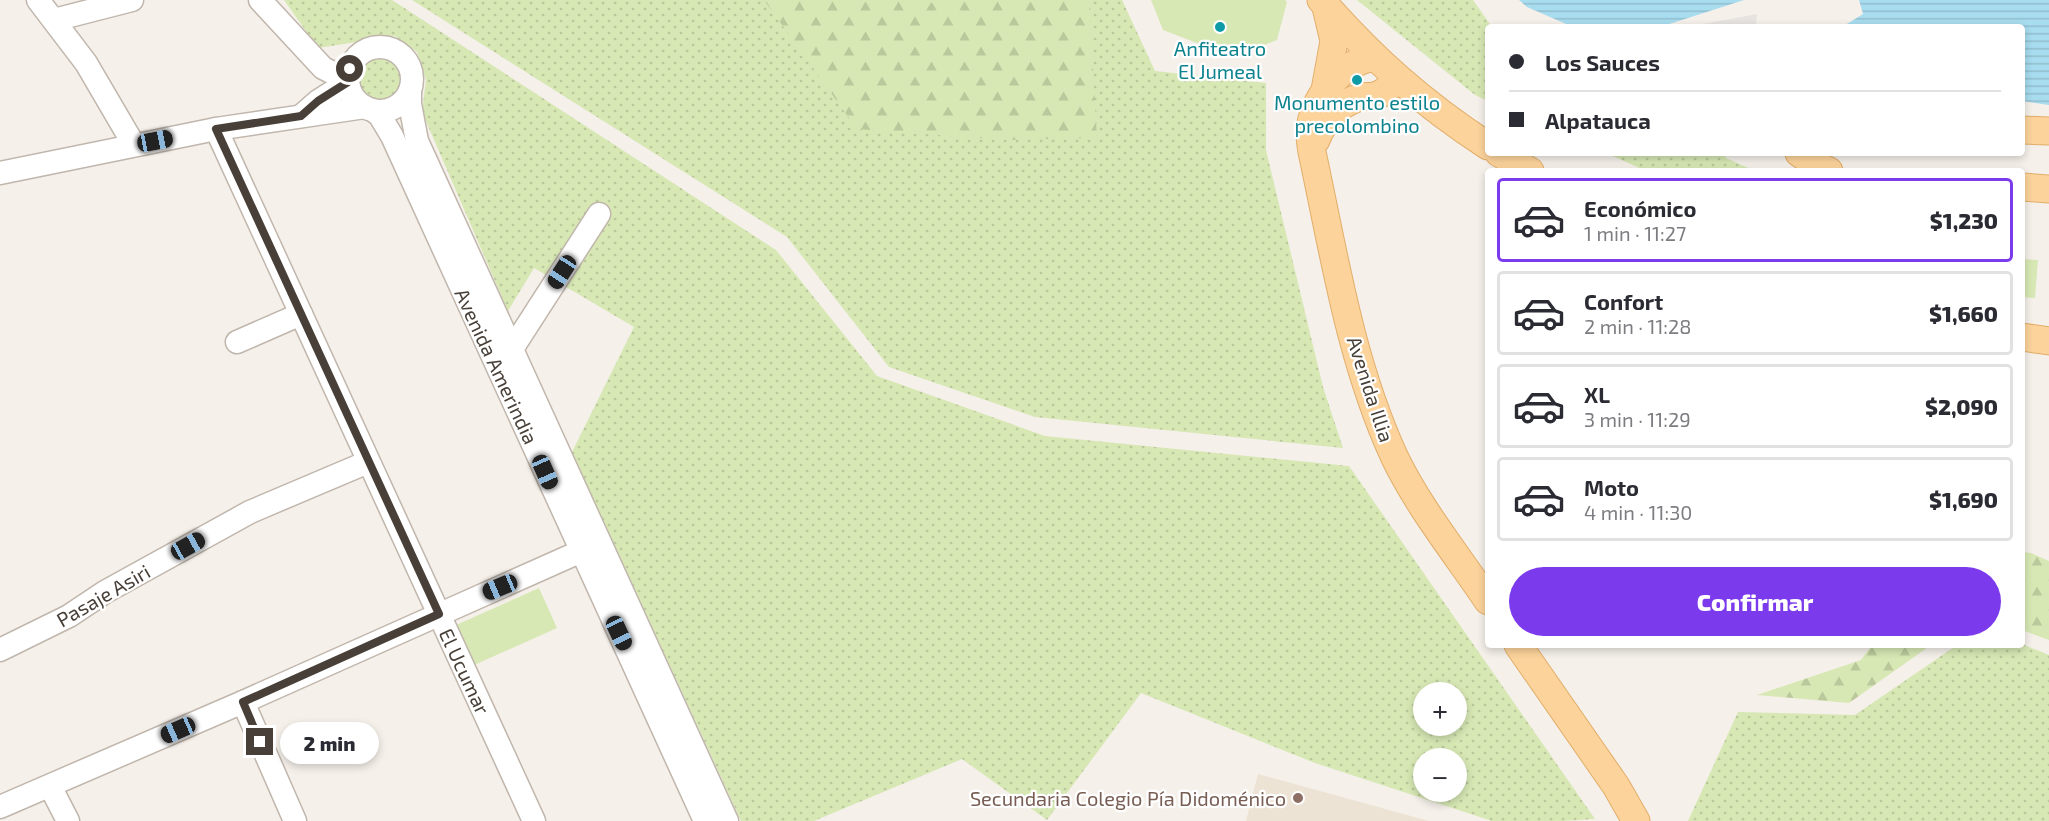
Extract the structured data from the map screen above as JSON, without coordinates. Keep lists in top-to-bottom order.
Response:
{
  "streets": {
    "main road": ["Avenida Illia"],
    "street": ["Avenida Amerindia", "Pasaje Asiri", "El Ucumar"]
  },
  "crossings": [
    ["Pasaje Asiri", "El Ucumar"]
  ],
  "places": ["Anfiteatro El Jumeal", "Monumento estilo precolombino", "Secundaria Colegio Pía Didoménico"],
  "page": {
    "banner": ["Los Sauces", "Alpatauca"],
    "list": [
      {
        "name": "Económico",
        "note": "1 min · 11:27",
        "value": "$1,230"
      },
      {
        "name": "Confort",
        "note": "2 min · 11:28",
        "value": "$1,660"
      },
      {
        "name": "XL",
        "note": "3 min · 11:29",
        "value": "$2,090"
      },
      {
        "name": "Moto",
        "note": "4 min · 11:30",
        "value": "$1,690"
      }
    ],
    "buttons": "Confirmar",
    "map_buttons": ["+", "−"],
    "bubble": "2 min"
  }
}
